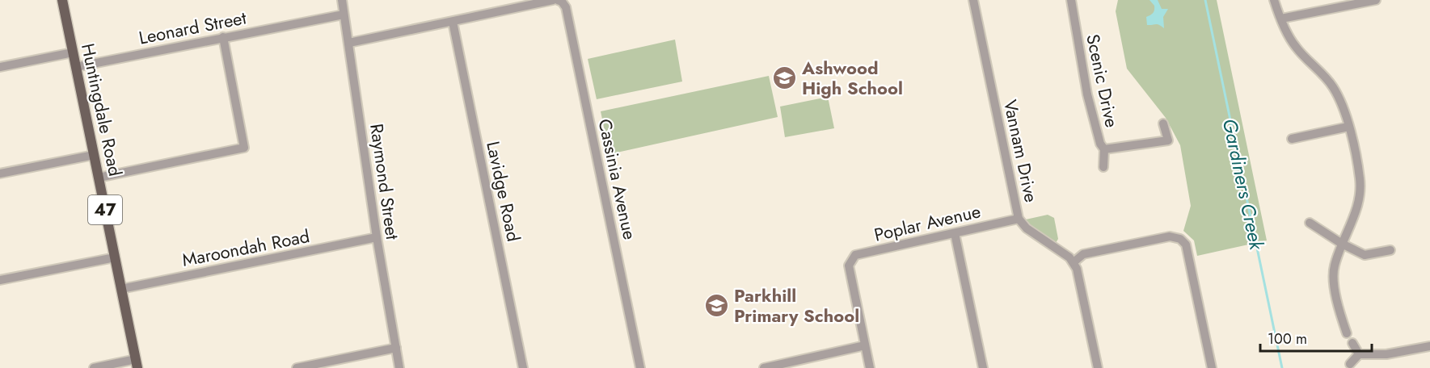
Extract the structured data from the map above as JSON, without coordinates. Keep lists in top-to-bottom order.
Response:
{
  "streets": {
    "main road": ["Huntingdale Road", "47"],
    "street": [
      "Leonard Street",
      "Scenic Drive",
      "Vannam Drive",
      "Cassinia Avenue",
      "Raymond Street",
      "Lavidge Road",
      "Poplar Avenue",
      "Maroondah Road"
    ]
  },
  "crossings": [
    ["Leonard Street", "Huntingdale Road"],
    ["Leonard Street", "Raymond Street"],
    ["Huntingdale Road", "Maroondah Road"],
    ["Vannam Drive", "Poplar Avenue"],
    ["Raymond Street", "Maroondah Road"]
  ],
  "water": ["Gardiners Creek"],
  "places": {
    "school or university": ["Ashwood High School", "Parkhill Primary School"]
  },
  "scale_bar": "100 m"
}
